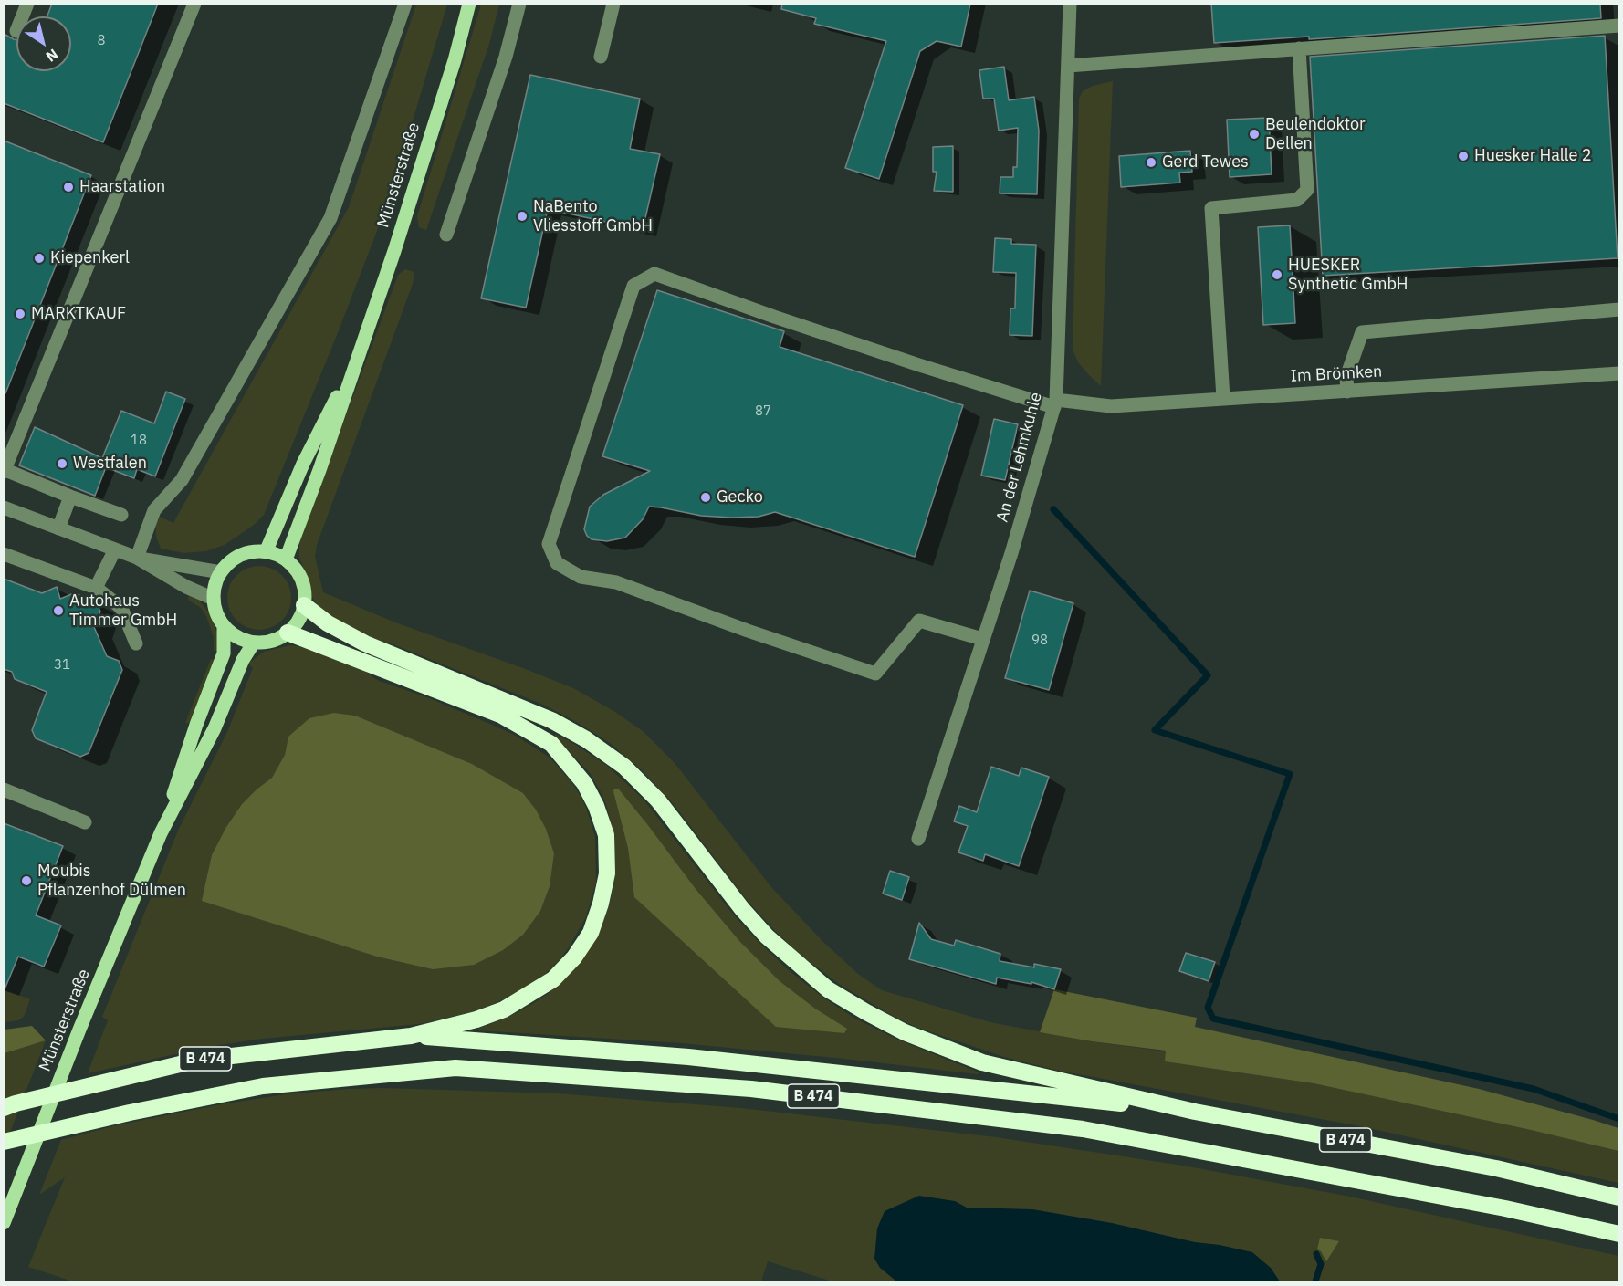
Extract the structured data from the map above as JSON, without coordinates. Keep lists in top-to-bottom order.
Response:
{
  "streets": {
    "highway": ["B 474"],
    "main road": ["Münsterstraße"],
    "street": ["Im Brömken", "An der Lehmkuhle"]
  },
  "crossings": [
    ["Im Brömken", "An der Lehmkuhle"]
  ],
  "places": [
    "Beulendoktor Dellen",
    "Huesker Halle 2",
    "Gerd Tewes",
    "Haarstation",
    "NaBento Vliesstoff GmbH",
    "Kiepenkerl",
    "HUESKER Synthetic GmbH",
    "MARKTKAUF",
    "Westfalen",
    "Gecko",
    "Autohaus Timmer GmbH",
    "Moubis Pflanzenhof Dülmen"
  ],
  "house_numbers": [
    "8",
    "87",
    "18",
    "98",
    "31"
  ],
  "north": "bottom right"
}
